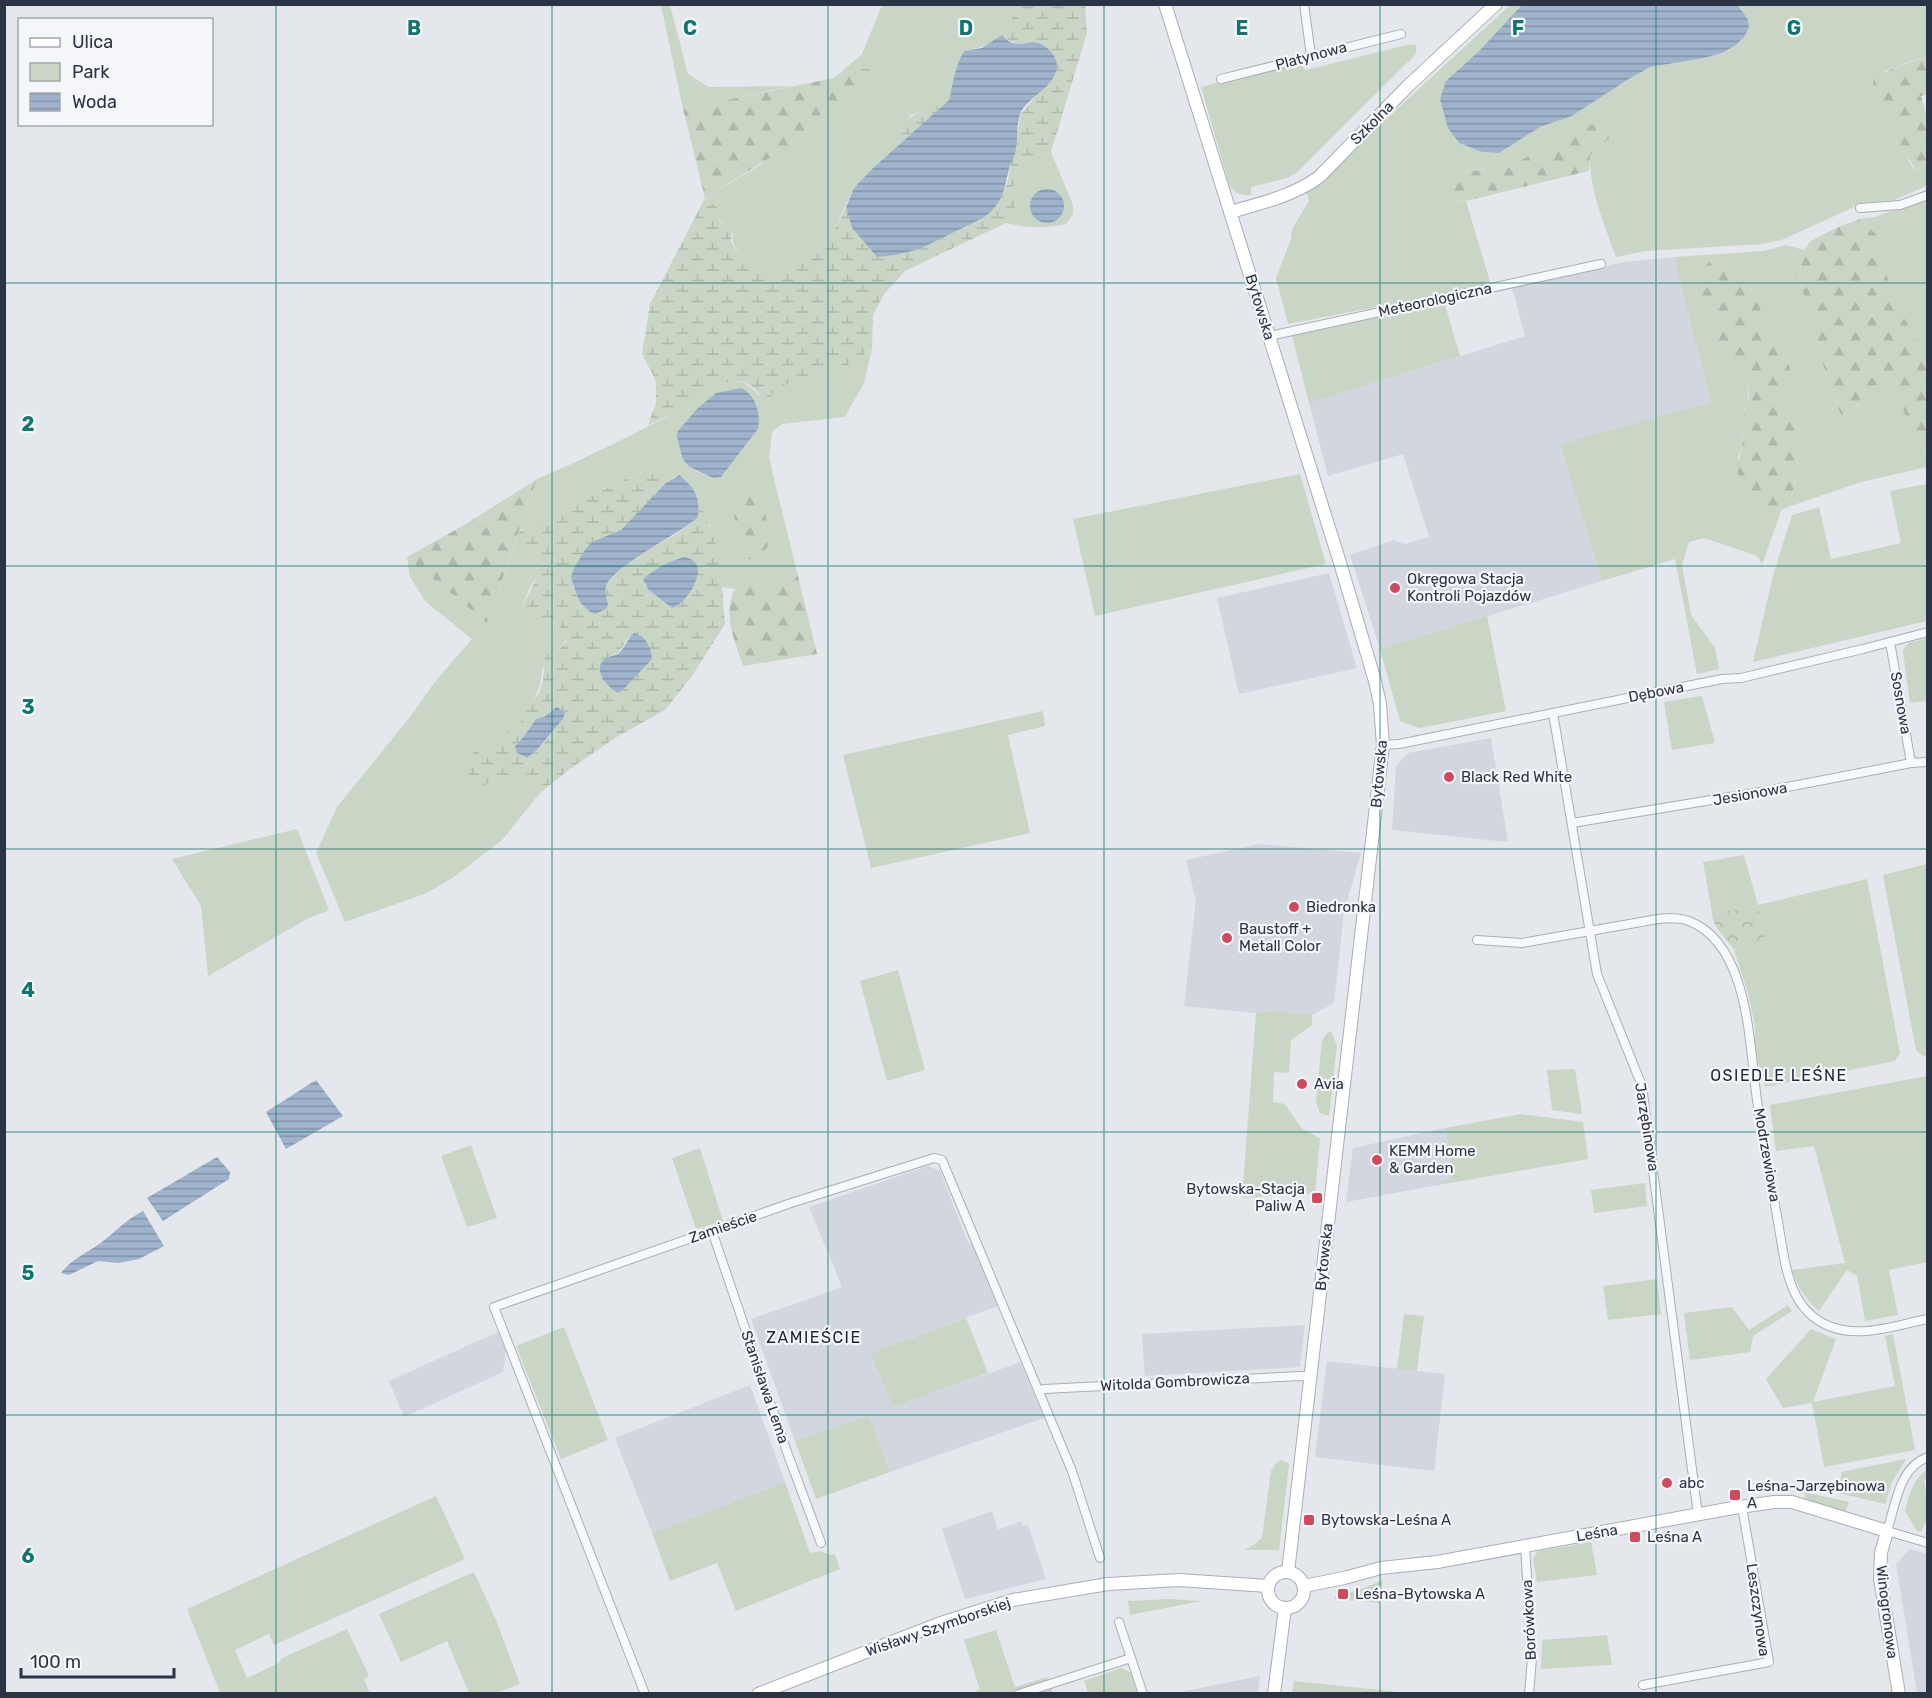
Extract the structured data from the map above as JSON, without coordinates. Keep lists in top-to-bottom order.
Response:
{
  "streets": {
    "main road": [
      "Szkolna",
      "Bytowska",
      "Leśna",
      "Winogronowa",
      "Wisławy Szymborskiej"
    ],
    "street": [
      "Platynowa",
      "Meteorologiczna",
      "Dębowa",
      "Sosnowa",
      "Jesionowa",
      "Jarzębinowa",
      "Modrzewiowa",
      "Zamieście",
      "Witolda Gombrowicza",
      "Stanisława Lema",
      "Leszczynowa",
      "Borówkowa"
    ]
  },
  "crossings": [
    ["Szkolna", "Bytowska"],
    ["Meteorologiczna", "Bytowska"],
    ["Bytowska", "Dębowa"],
    ["Bytowska", "Witolda Gombrowicza"],
    ["Bytowska", "Leśna"],
    ["Bytowska", "Wisławy Szymborskiej"],
    ["Dębowa", "Sosnowa"],
    ["Dębowa", "Jarzębinowa"],
    ["Sosnowa", "Jesionowa"],
    ["Jesionowa", "Jarzębinowa"],
    ["Jarzębinowa", "Modrzewiowa"],
    ["Jarzębinowa", "Leśna"],
    ["Zamieście", "Witolda Gombrowicza"],
    ["Zamieście", "Stanisława Lema"],
    ["Leśna", "Leszczynowa"],
    ["Leśna", "Winogronowa"],
    ["Leśna", "Borówkowa"],
    ["Leśna", "Wisławy Szymborskiej"]
  ],
  "districts": ["OSIEDLE LEŚNE", "ZAMIEŚCIE"],
  "places": {
    "other": [
      "Okręgowa Stacja Kontroli Pojazdów",
      "Black Red White",
      "Biedronka",
      "Baustoff + Metall Color",
      "Avia",
      "KEMM Home & Garden",
      "abc"
    ],
    "transit": [
      "Bytowska-Stacja Paliw A",
      "Leśna-Jarzębinowa A",
      "Bytowska-Leśna A",
      "Leśna A",
      "Leśna-Bytowska A"
    ]
  },
  "legend": ["Ulica", "Park", "Woda"],
  "scale_bar": "100 m",
  "grid": {
    "columns": [
      "B",
      "C",
      "D",
      "E",
      "F",
      "G"
    ],
    "rows": [
      "2",
      "3",
      "4",
      "5",
      "6"
    ]
  }
}
